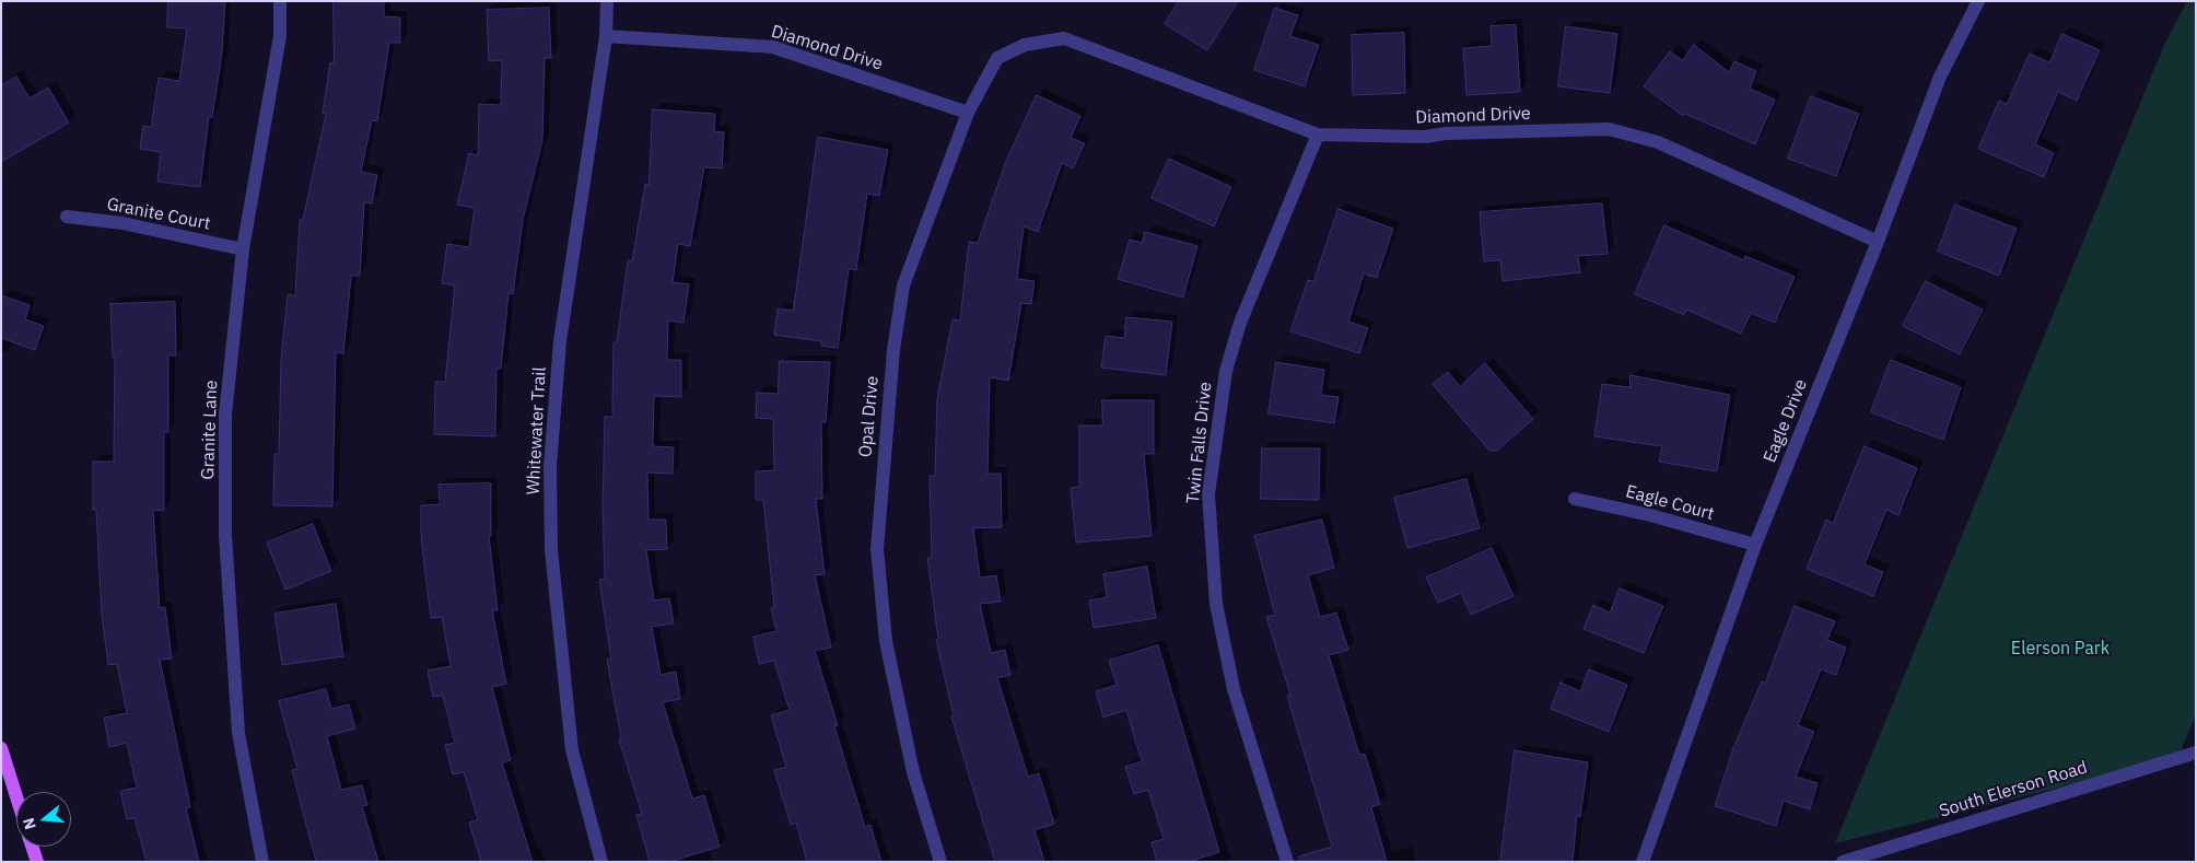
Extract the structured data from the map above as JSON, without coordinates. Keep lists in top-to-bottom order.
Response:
{
  "streets": {
    "street": [
      "Diamond Drive",
      "Granite Court",
      "Opal Drive",
      "Eagle Drive",
      "Granite Lane",
      "Whitewater Trail",
      "Twin Falls Drive",
      "Eagle Court",
      "South Elerson Road"
    ]
  },
  "crossings": [
    ["Diamond Drive", "Opal Drive"],
    ["Diamond Drive", "Eagle Drive"],
    ["Diamond Drive", "Whitewater Trail"],
    ["Diamond Drive", "Twin Falls Drive"],
    ["Granite Court", "Granite Lane"],
    ["Eagle Drive", "Eagle Court"]
  ],
  "parks": ["Elerson Park"],
  "north": "left"
}
